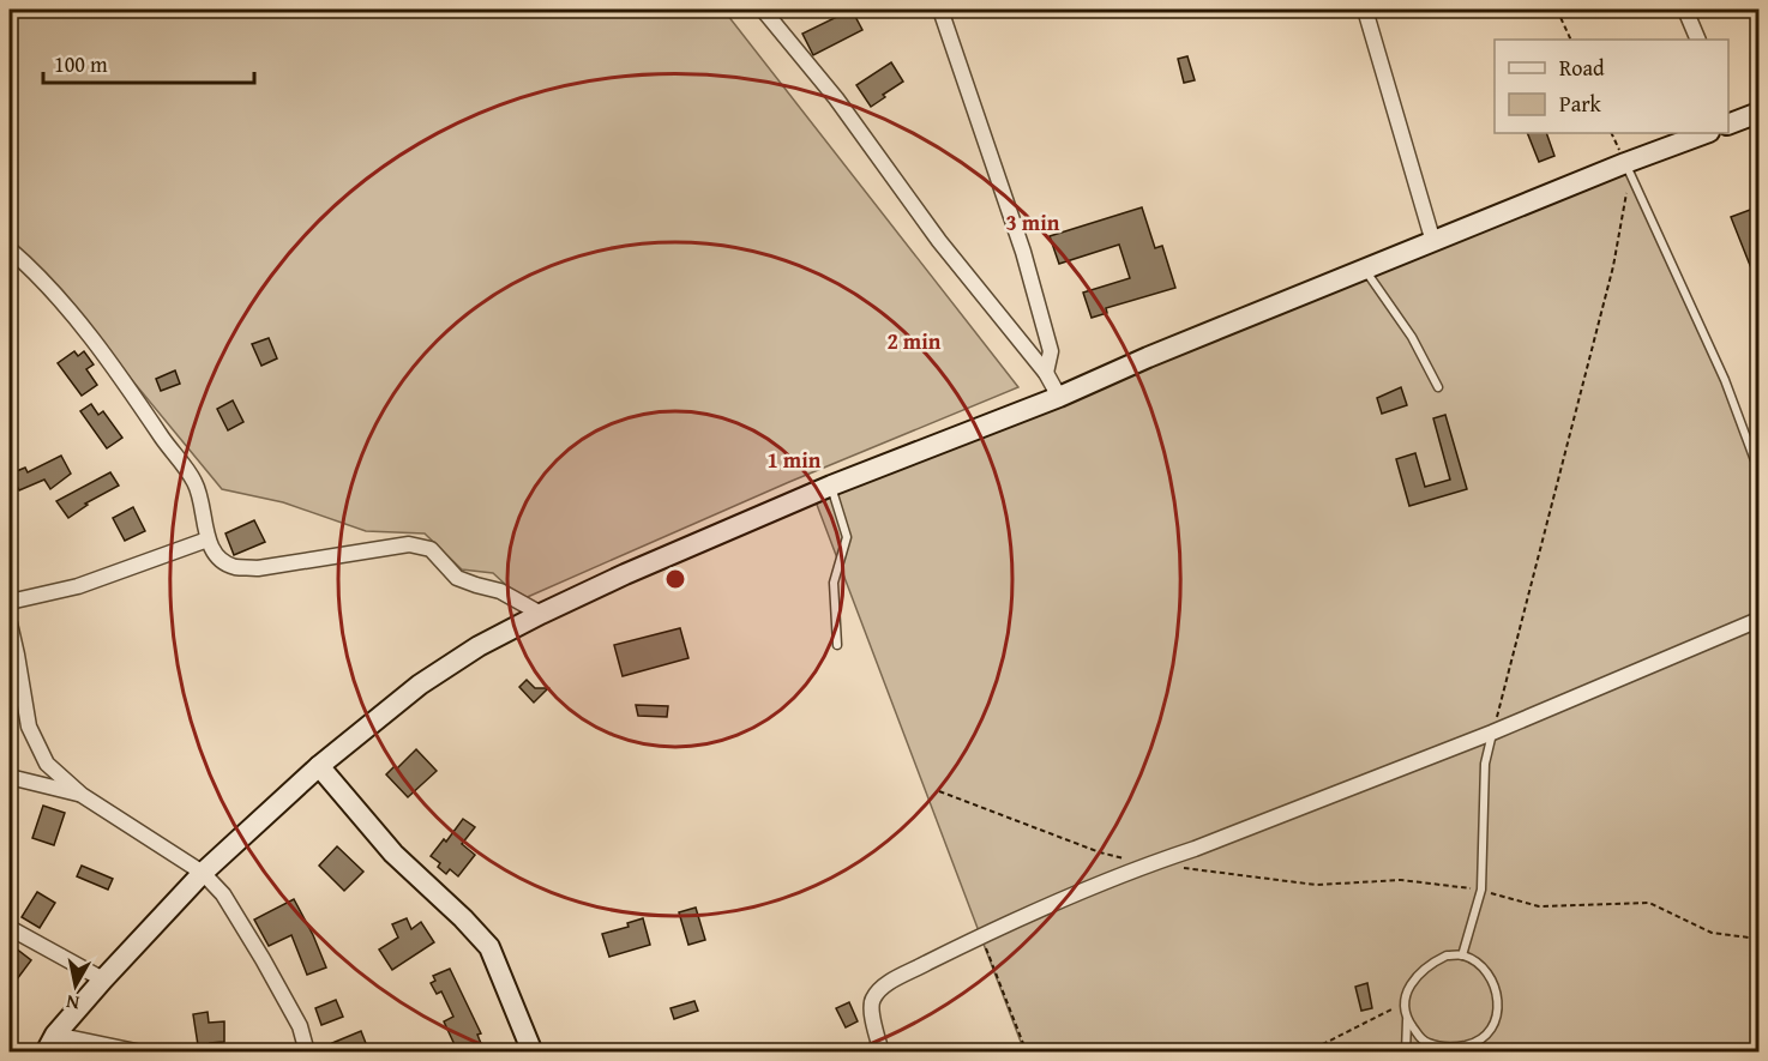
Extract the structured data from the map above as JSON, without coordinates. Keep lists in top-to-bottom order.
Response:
{
  "legend": ["Road", "Park"],
  "scale_bar": "100 m",
  "north": "bottom",
  "rings": ["3 min", "2 min", "1 min"]
}
